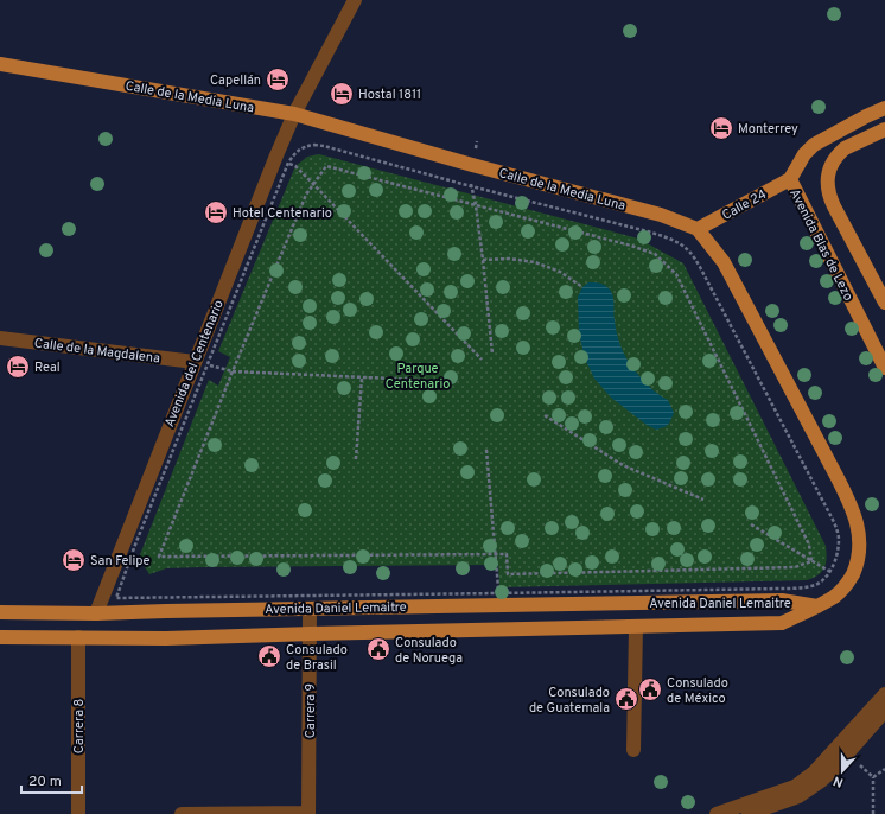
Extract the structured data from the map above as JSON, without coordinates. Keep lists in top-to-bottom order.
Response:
{
  "streets": {
    "main road": [
      "Calle de la Media Luna",
      "Calle 24",
      "Avenida Blas de Lezo",
      "Avenida Daniel Lemaitre"
    ],
    "street": [
      "Calle de la Magdalena",
      "Avenida del Centenario",
      "Carrera 9",
      "Carrera 8"
    ]
  },
  "crossings": [
    ["Calle de la Media Luna", "Calle 24"],
    ["Calle de la Media Luna", "Avenida del Centenario"],
    ["Calle 24", "Avenida Blas de Lezo"],
    ["Calle de la Magdalena", "Avenida del Centenario"],
    ["Avenida del Centenario", "Avenida Daniel Lemaitre"],
    ["Avenida Daniel Lemaitre", "Carrera 9"],
    ["Avenida Daniel Lemaitre", "Carrera 8"]
  ],
  "parks": ["Parque Centenario"],
  "places": {
    "hotel": [
      "Capellán",
      "Hostal 1811",
      "Monterrey",
      "Hotel Centenario",
      "Real",
      "San Felipe"
    ],
    "public building": [
      "Consulado de Noruega",
      "Consulado de Brasil",
      "Consulado de México",
      "Consulado de Guatemala"
    ]
  },
  "scale_bar": "20 m",
  "north": "bottom"
}
